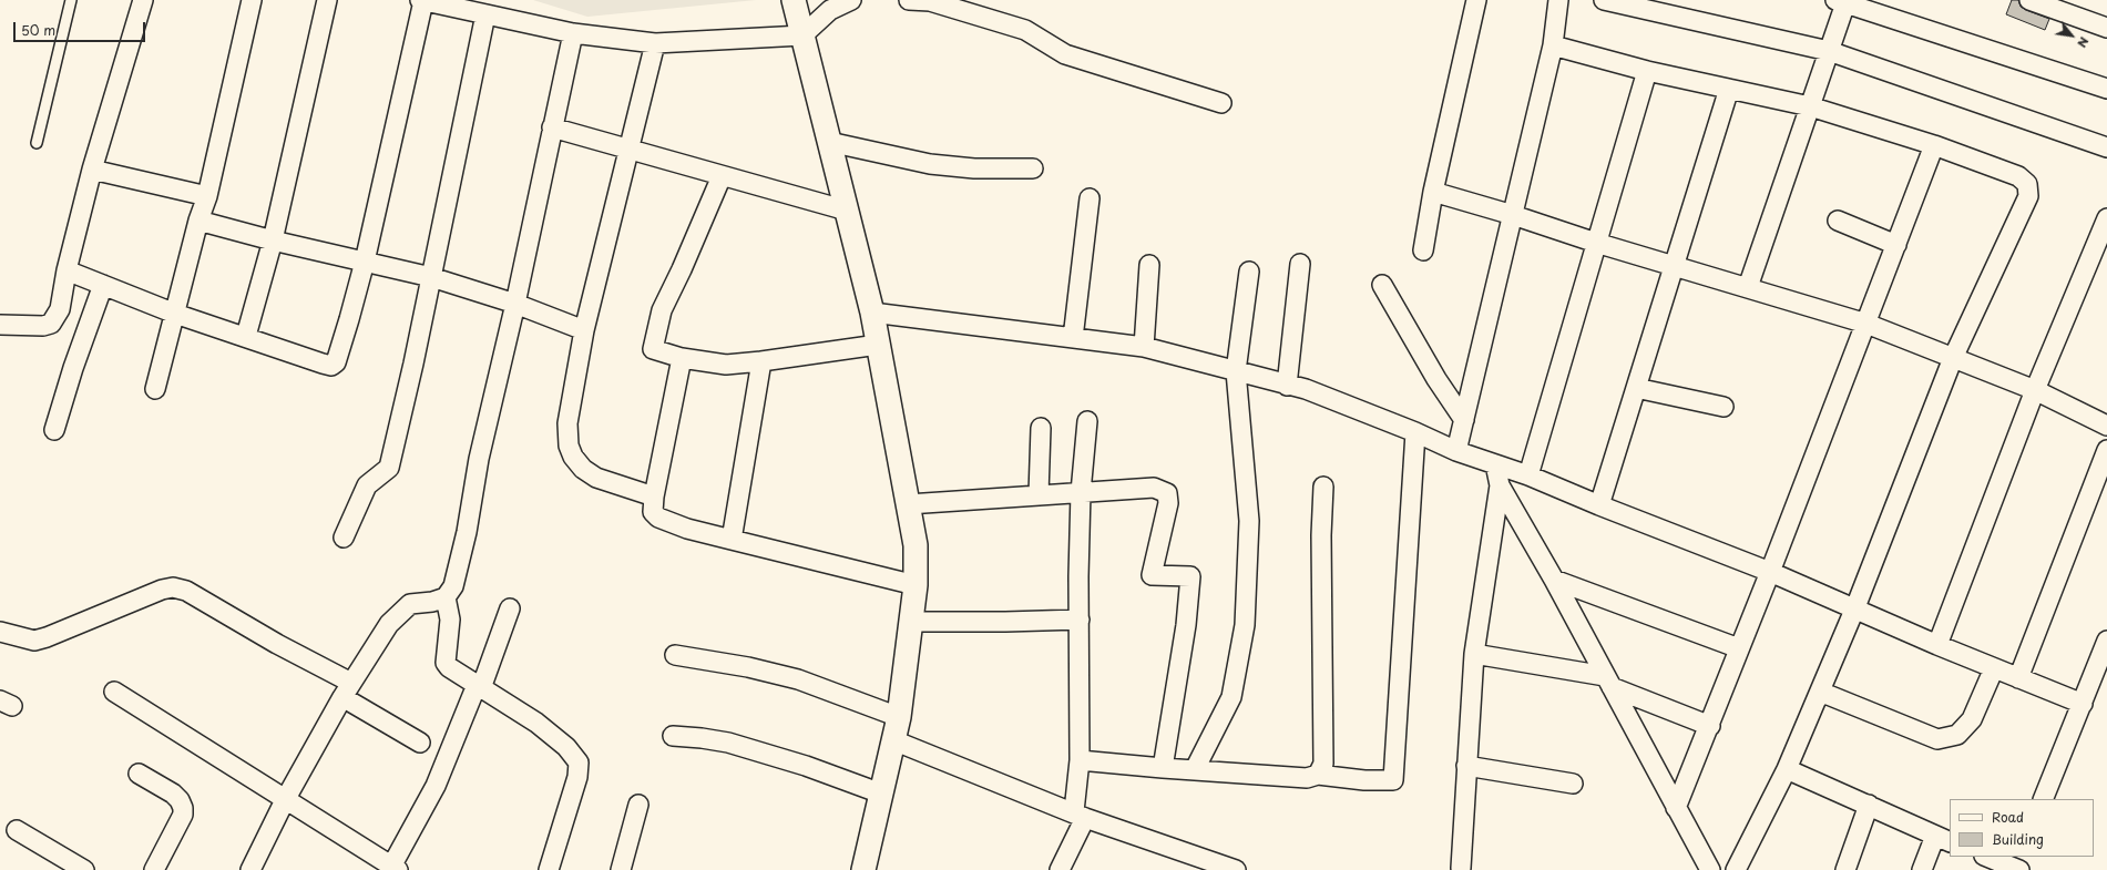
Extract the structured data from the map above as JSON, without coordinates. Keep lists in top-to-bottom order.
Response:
{
  "legend": ["Road", "Building"],
  "scale_bar": "50 m",
  "north": "bottom right"
}
